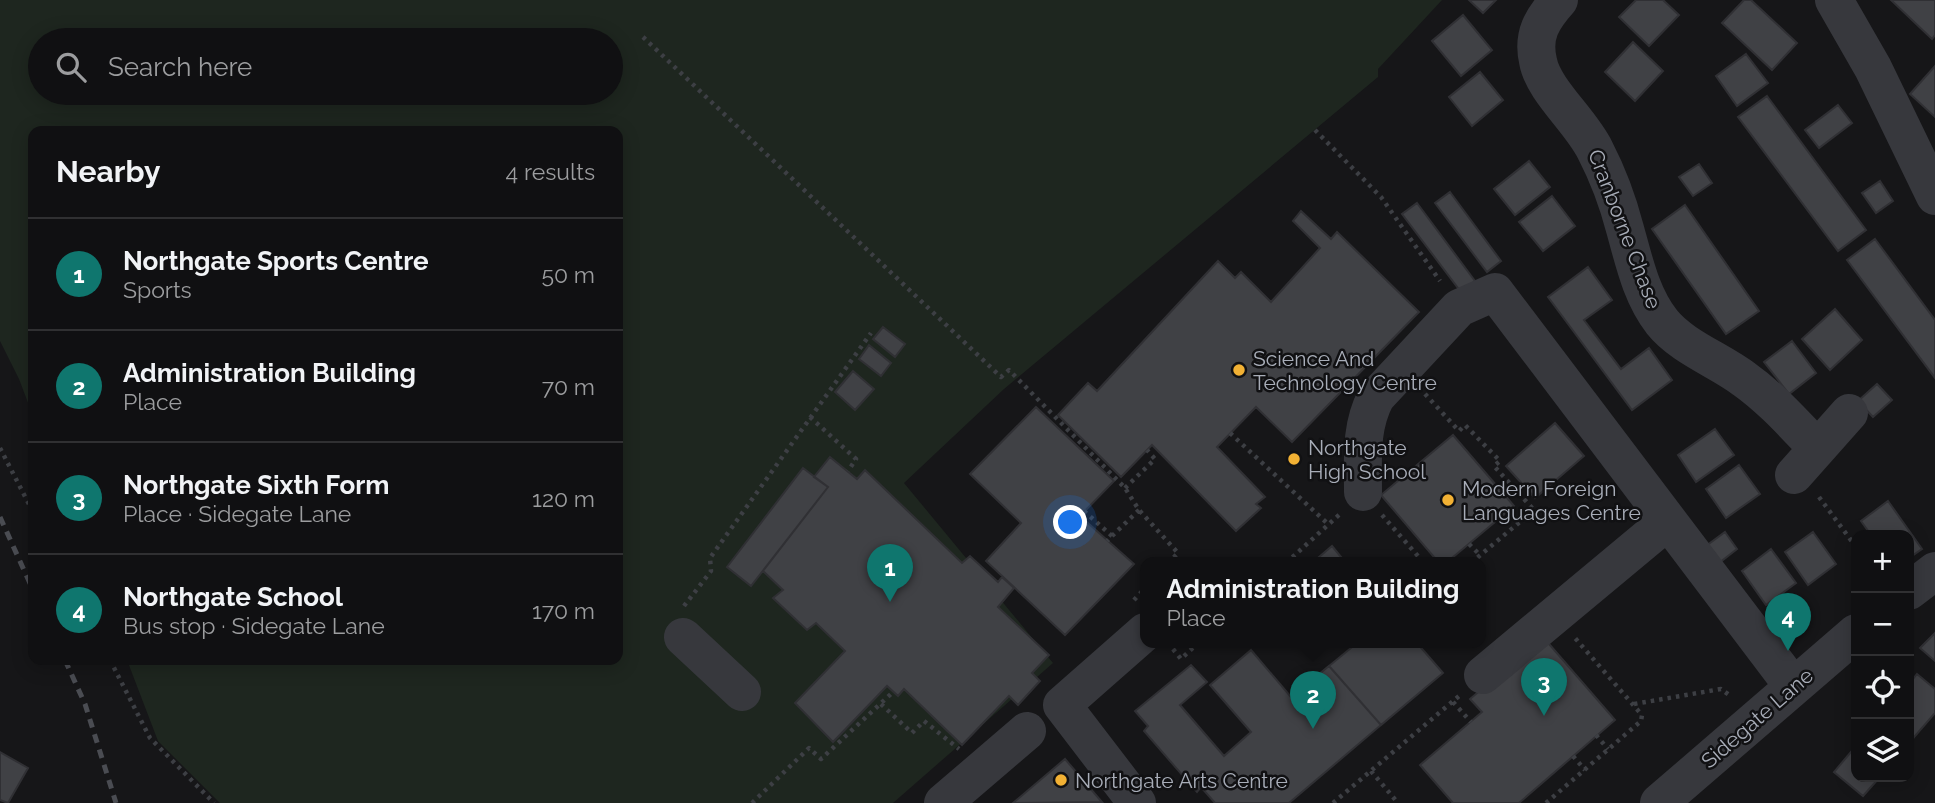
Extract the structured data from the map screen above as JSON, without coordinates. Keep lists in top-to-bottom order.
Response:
{
  "streets": {
    "street": ["Cranborne Chase", "Sidegate Lane"]
  },
  "places": [
    "Science And Technology Centre",
    "Northgate High School",
    "Modern Foreign Languages Centre",
    "Northgate Arts Centre"
  ],
  "page": {
    "search": "Search here",
    "heading": ["Nearby", "4 results"],
    "list": [
      {
        "mark": "1",
        "name": "Northgate Sports Centre",
        "note": "Sports",
        "value": "50 m"
      },
      {
        "mark": "2",
        "name": "Administration Building",
        "note": "Place",
        "value": "70 m"
      },
      {
        "mark": "3",
        "name": "Northgate Sixth Form",
        "note": "Place · Sidegate Lane",
        "value": "120 m"
      },
      {
        "mark": "4",
        "name": "Northgate School",
        "note": "Bus stop · Sidegate Lane",
        "value": "170 m"
      }
    ],
    "map_buttons": ["+", "−"],
    "pins": [
      "1",
      "4",
      "3",
      "2"
    ],
    "popup": ["Administration Building", "Place"]
  }
}
